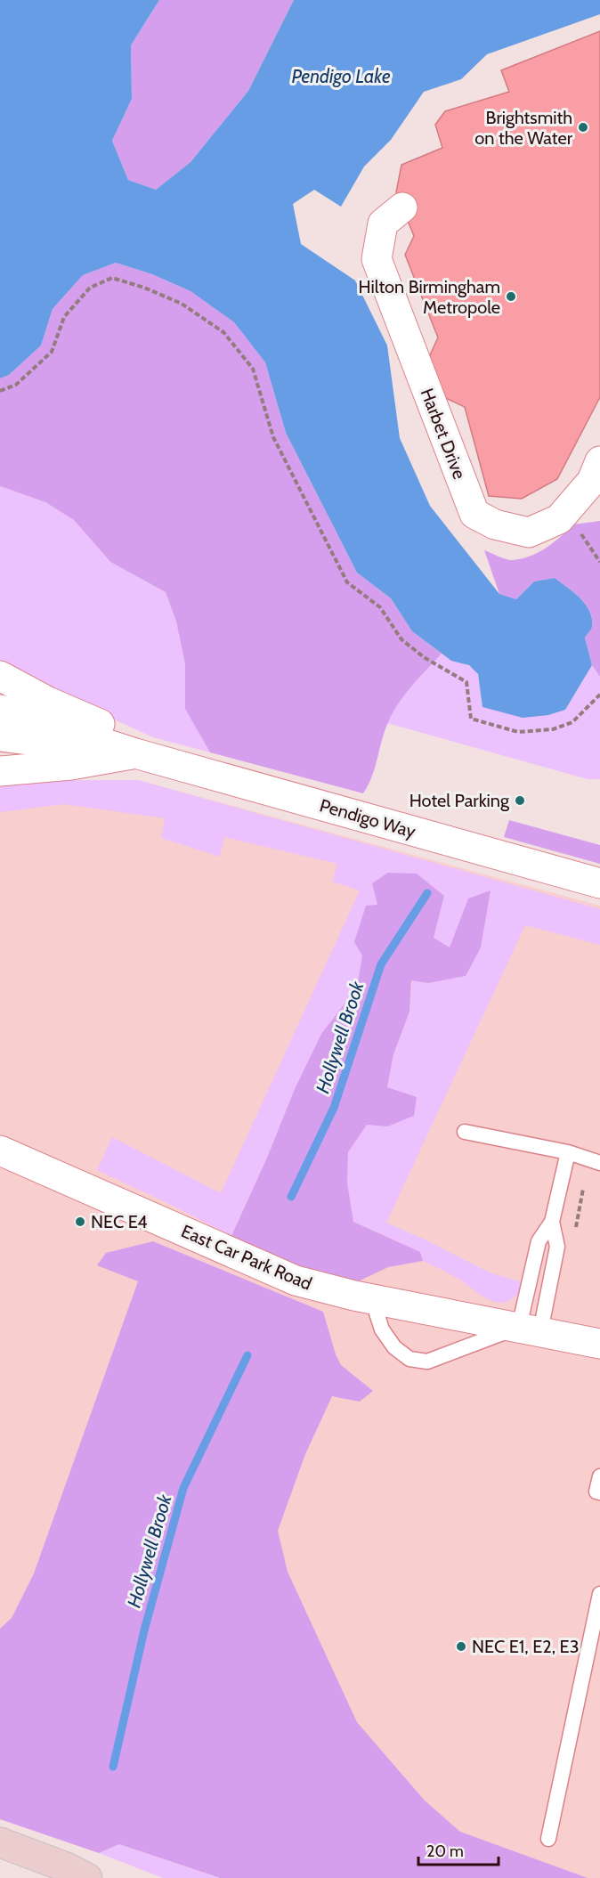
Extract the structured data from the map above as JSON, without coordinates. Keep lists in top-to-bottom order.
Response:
{
  "streets": {
    "street": ["Harbet Drive", "Pendigo Way", "East Car Park Road"]
  },
  "water": ["Pendigo Lake", "Hollywell Brook"],
  "places": [
    "Brightsmith on the Water",
    "Hilton Birmingham Metropole",
    "Hotel Parking",
    "NEC E4",
    "NEC E1, E2, E3"
  ],
  "scale_bar": "20 m"
}
